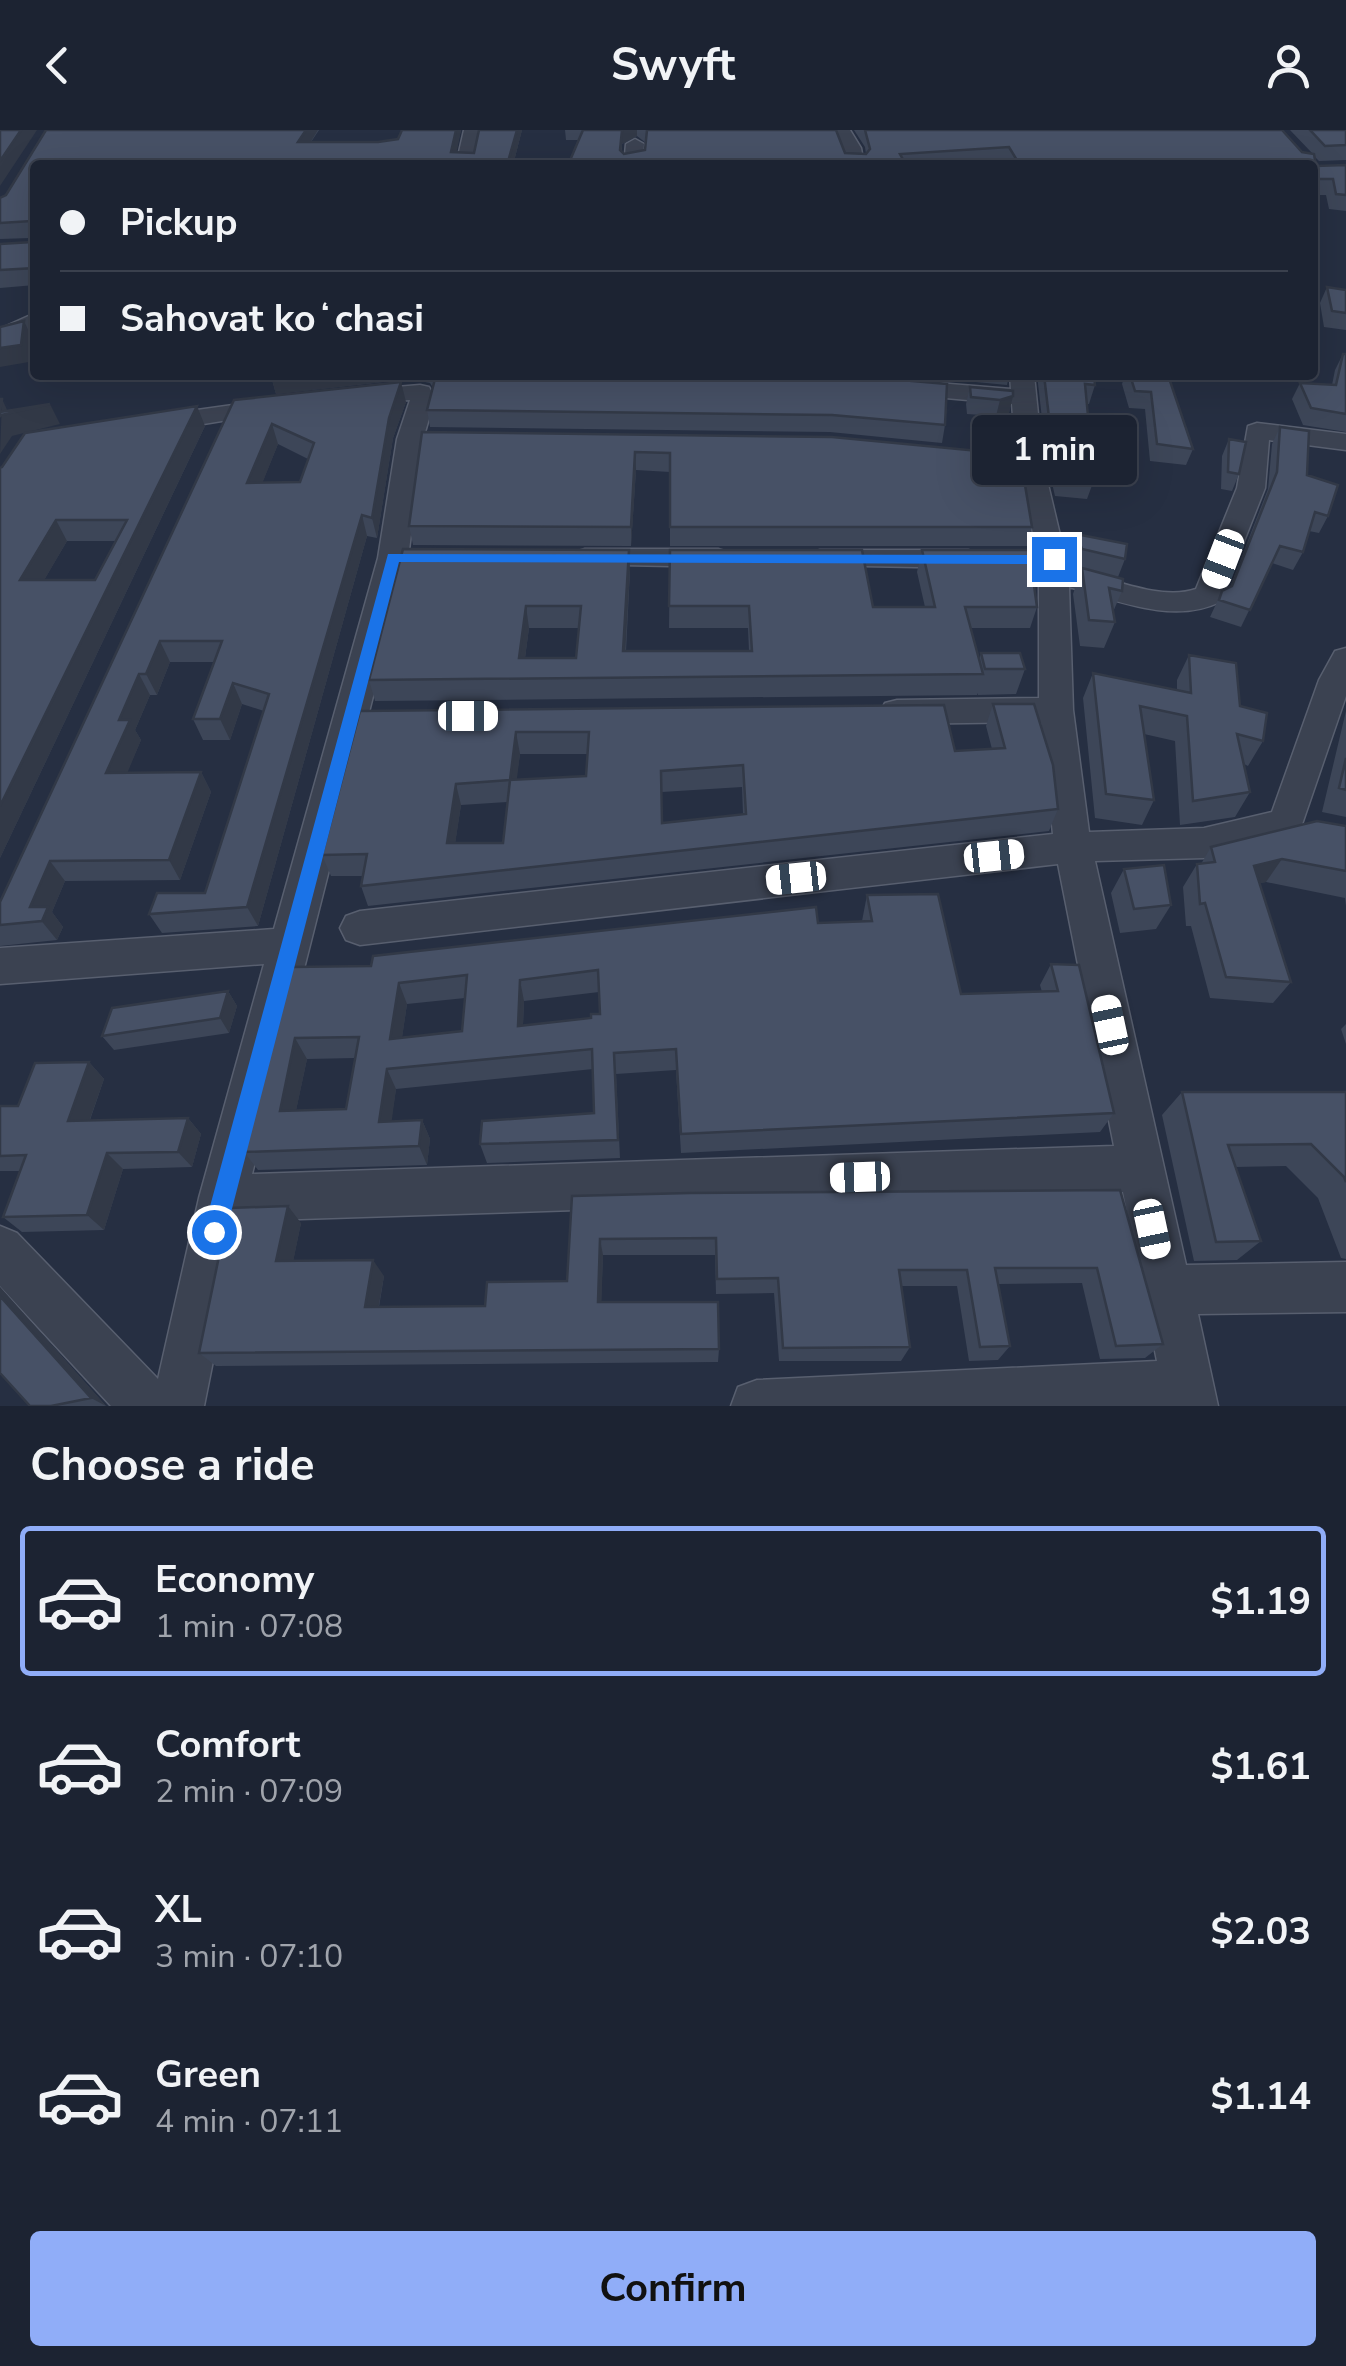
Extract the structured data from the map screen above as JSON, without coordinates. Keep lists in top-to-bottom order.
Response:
{
  "page": {
    "header": "Swyft",
    "banner": ["Pickup", "Sahovat koʻchasi"],
    "bubble": "1 min",
    "heading": "Choose a ride",
    "list": [
      {
        "name": "Economy",
        "note": "1 min · 07:08",
        "value": "$1.19"
      },
      {
        "name": "Comfort",
        "note": "2 min · 07:09",
        "value": "$1.61"
      },
      {
        "name": "XL",
        "note": "3 min · 07:10",
        "value": "$2.03"
      },
      {
        "name": "Green",
        "note": "4 min · 07:11",
        "value": "$1.14"
      }
    ],
    "buttons": "Confirm"
  }
}
